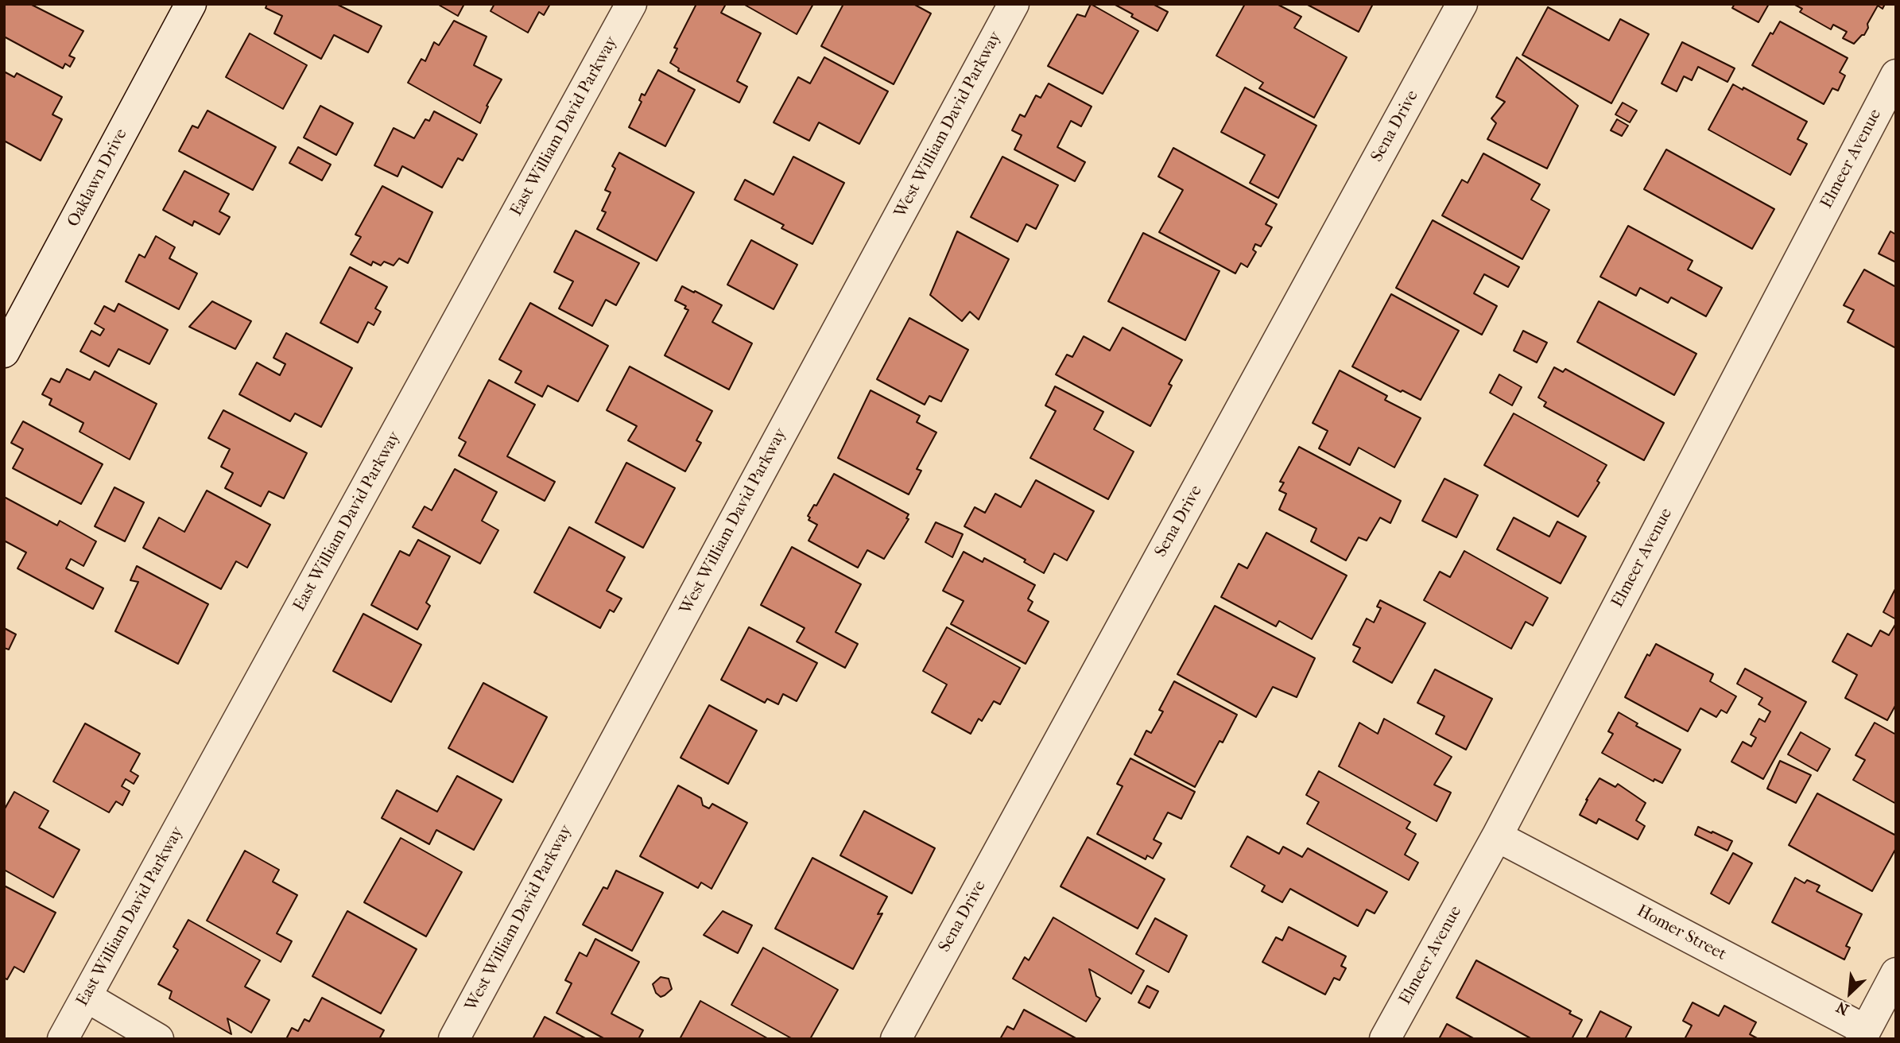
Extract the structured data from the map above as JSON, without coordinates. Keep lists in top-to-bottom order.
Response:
{
  "streets": {
    "street": [
      "West William David Parkway",
      "East William David Parkway",
      "Sena Drive",
      "Elmeer Avenue",
      "Oaklawn Drive",
      "Homer Street"
    ]
  },
  "crossings": [
    ["Elmeer Avenue", "Homer Street"]
  ],
  "north": "bottom left"
}
